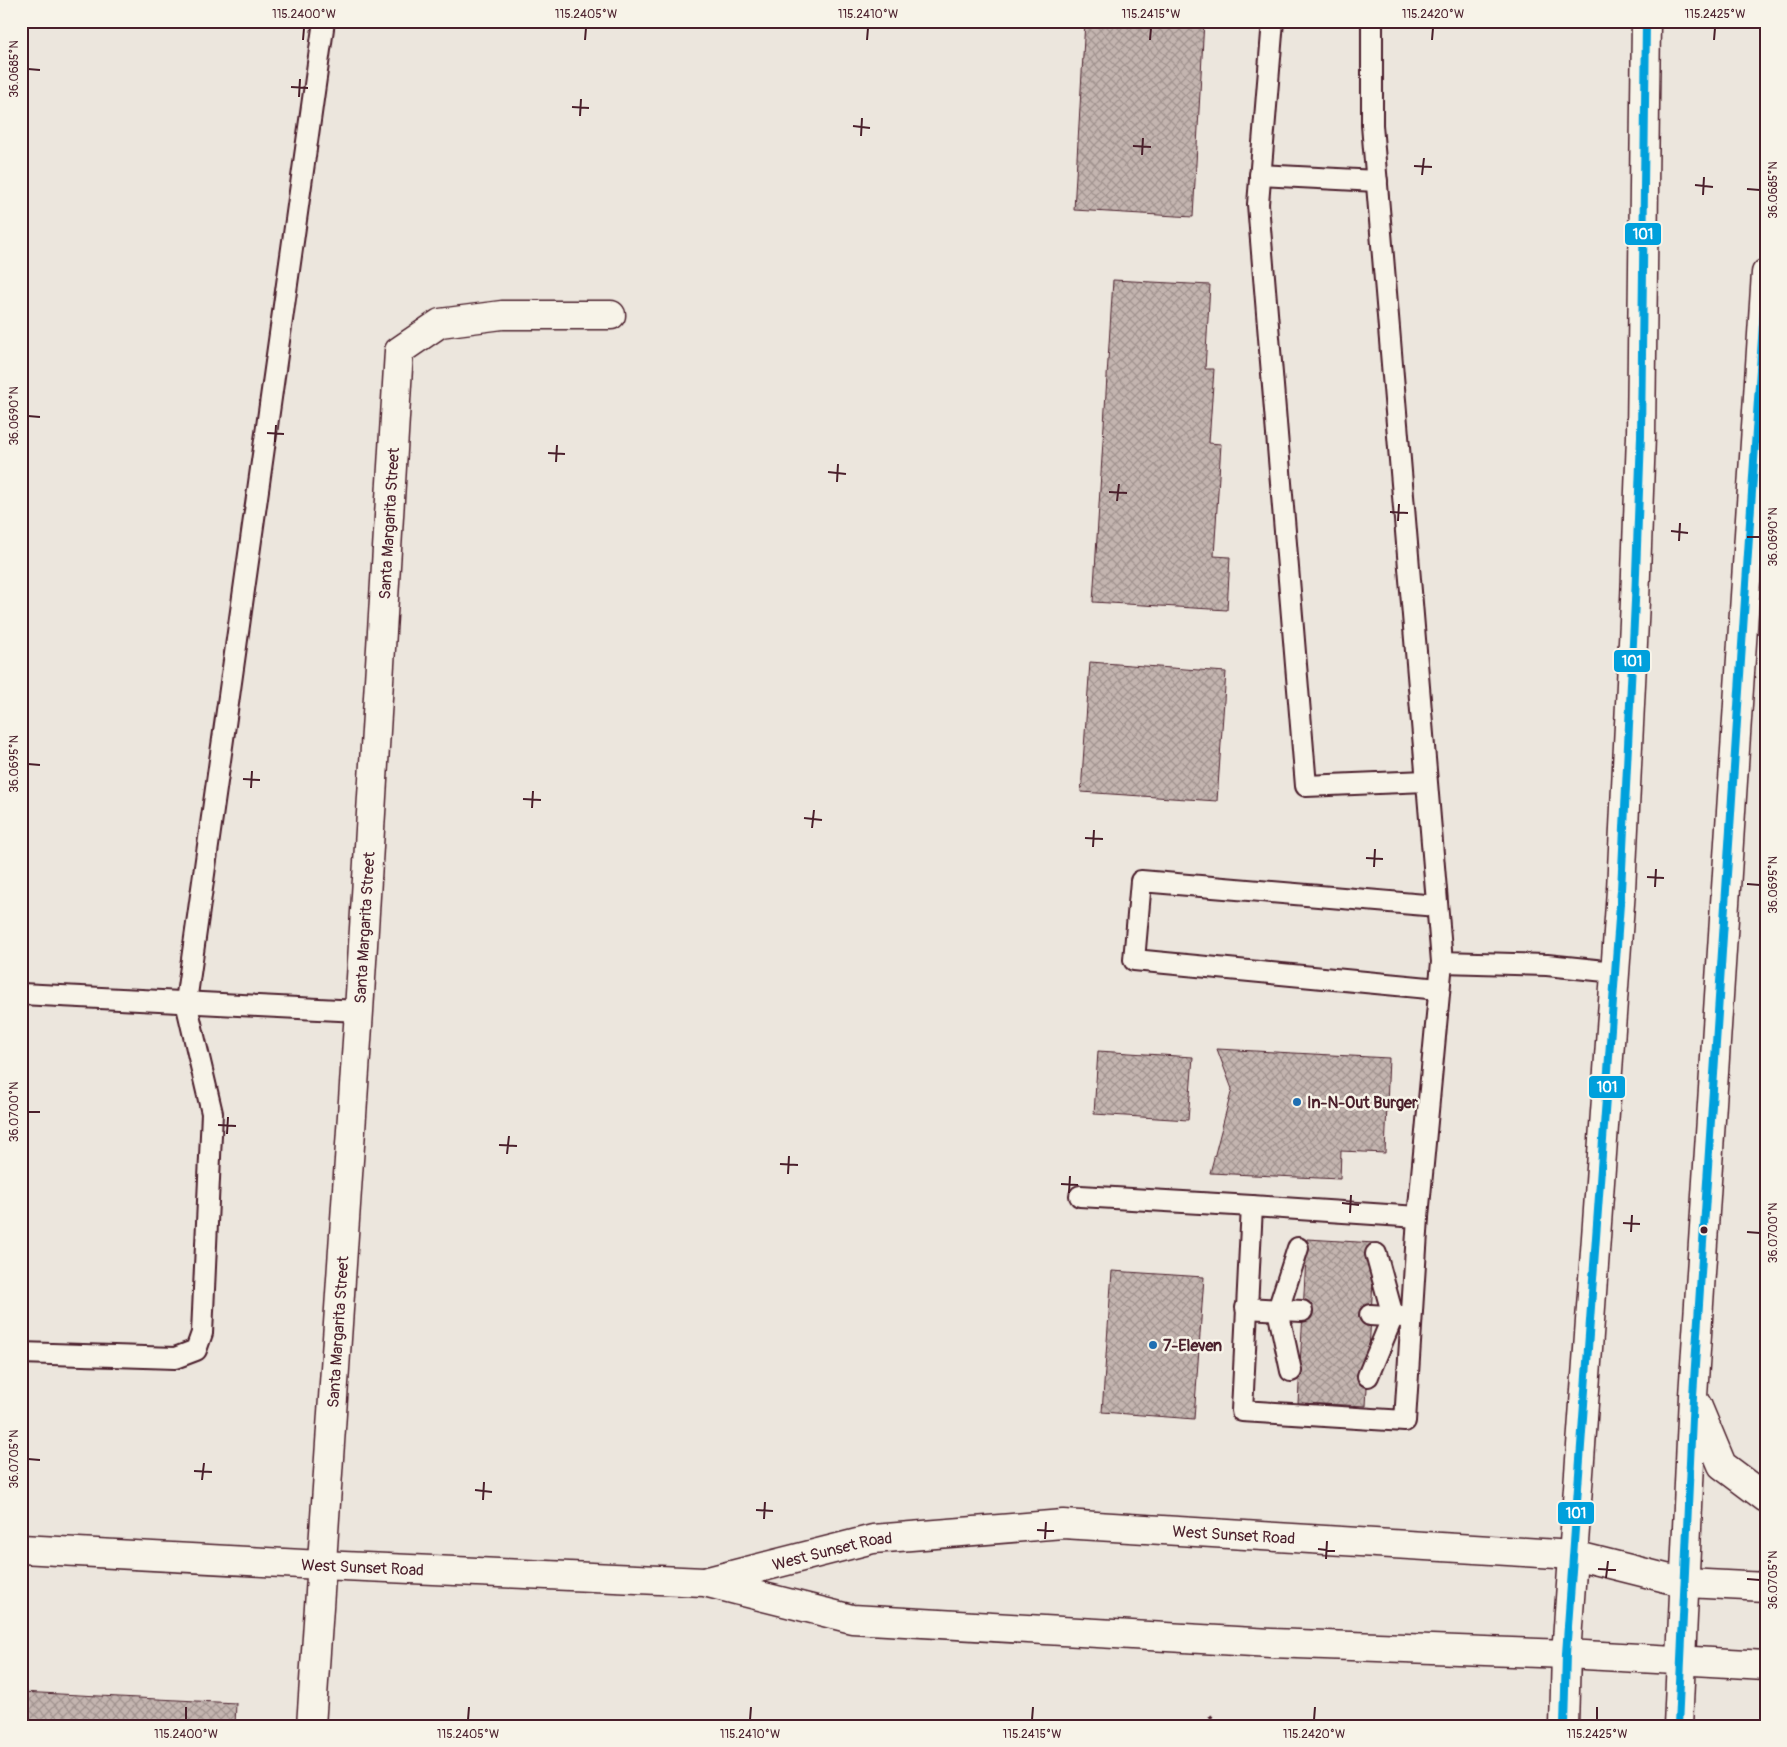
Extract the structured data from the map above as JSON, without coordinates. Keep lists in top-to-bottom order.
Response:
{
  "streets": {
    "main road": ["Santa Margarita Street", "West Sunset Road"]
  },
  "crossings": [
    ["Santa Margarita Street", "West Sunset Road"]
  ],
  "places": ["In-N-Out Burger", "7-Eleven"],
  "lines": ["transit line 101"],
  "coordinates": [
    "115.2400°W",
    "115.2405°W",
    "115.2410°W",
    "115.2415°W",
    "115.2420°W",
    "115.2425°W",
    "36.0685°N",
    "36.0690°N",
    "36.0695°N",
    "36.0700°N",
    "36.0705°N"
  ]
}
